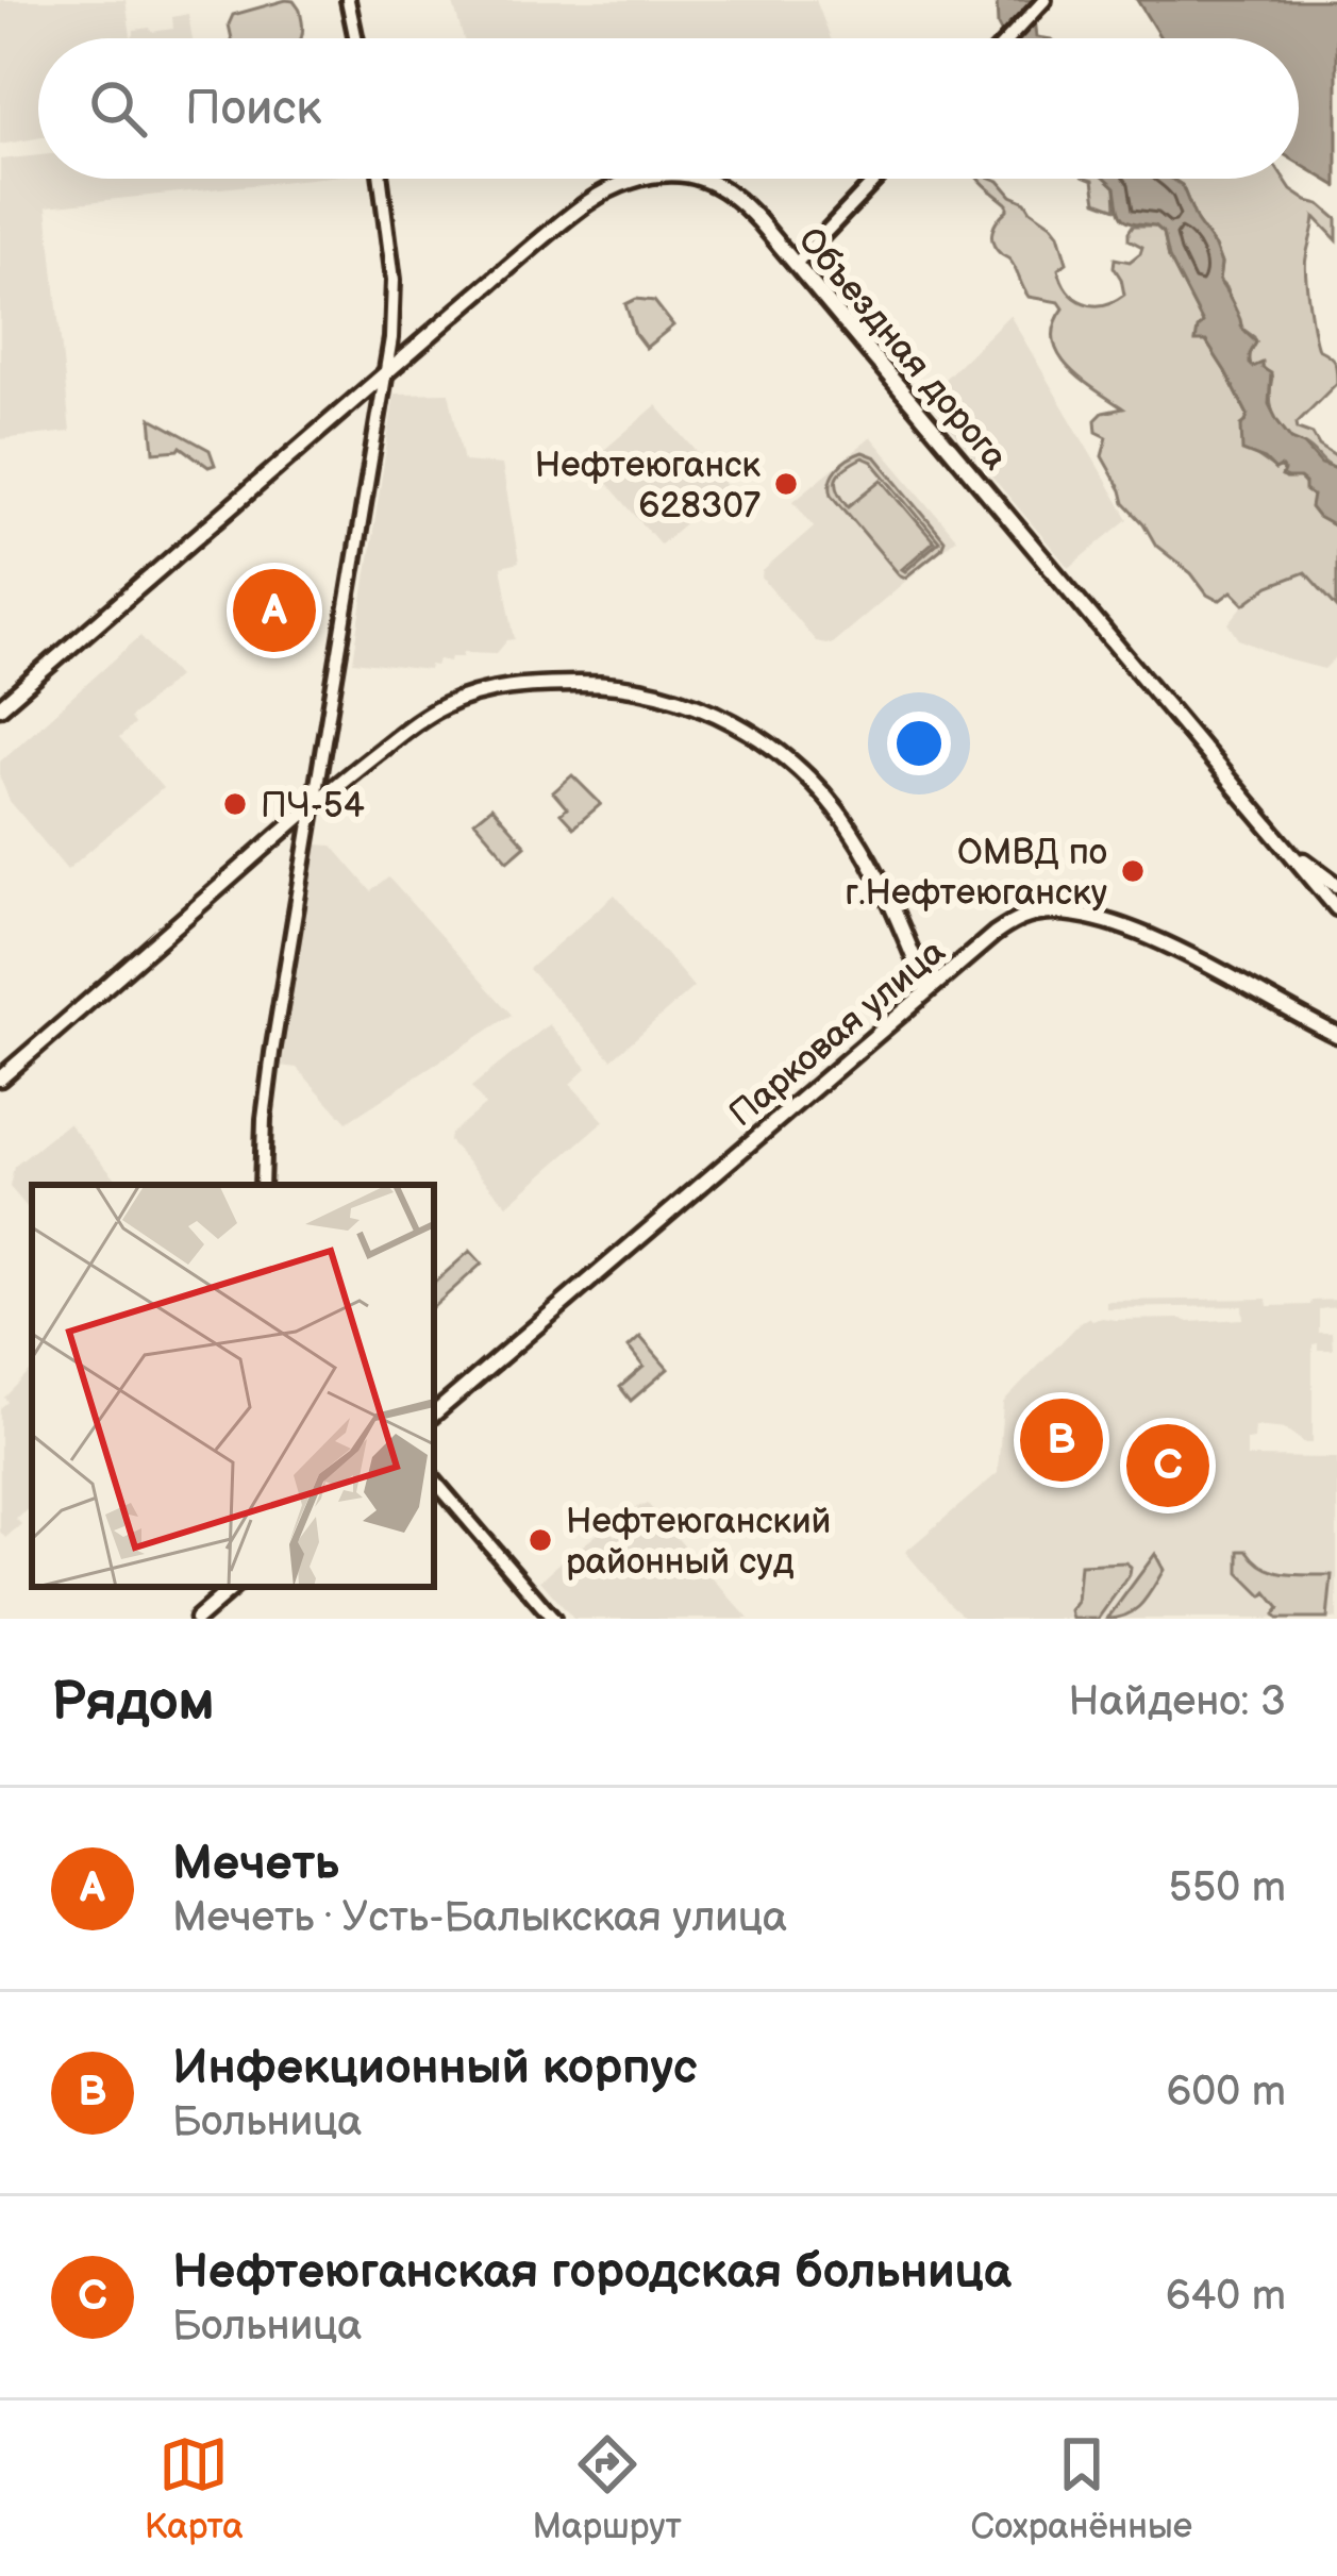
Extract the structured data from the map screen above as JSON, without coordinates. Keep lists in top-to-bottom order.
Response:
{
  "streets": {
    "main road": ["Объездная дорога", "Парковая улица"]
  },
  "places": [
    "Нефтеюганск 628307",
    "ПЧ-54",
    "ОМВД по г.Нефтеюганску",
    "Нефтеюганский районный суд"
  ],
  "page": {
    "search": "Поиск",
    "pins": ["A", "B", "C"],
    "heading": ["Рядом", "Найдено: 3"],
    "list": [
      {
        "mark": "A",
        "name": "Мечеть",
        "note": "Мечеть · Усть-Балыкская улица",
        "value": "550 m"
      },
      {
        "mark": "B",
        "name": "Инфекционный корпус",
        "note": "Больница",
        "value": "600 m"
      },
      {
        "mark": "C",
        "name": "Нефтеюганская городская больница",
        "note": "Больница",
        "value": "640 m"
      }
    ],
    "nav": ["Карта", "Маршрут", "Сохранённые"]
  }
}
